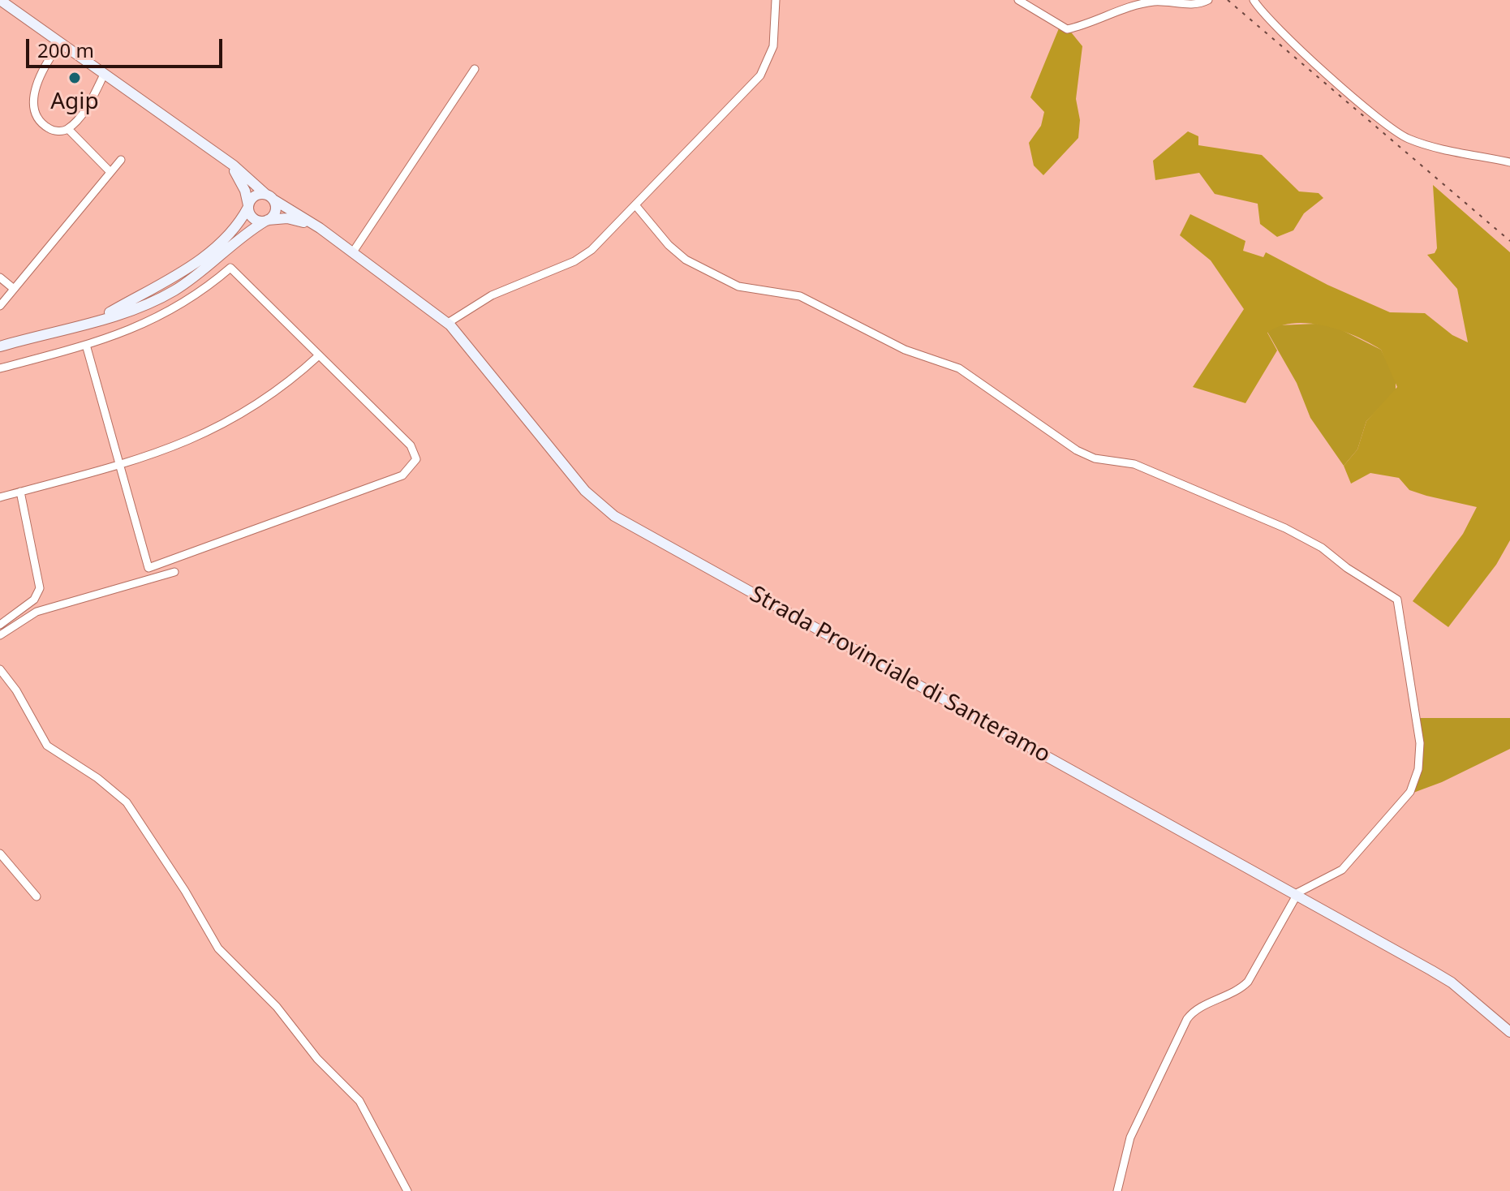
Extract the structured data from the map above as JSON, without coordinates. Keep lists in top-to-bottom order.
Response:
{
  "streets": {
    "main road": ["Strada Provinciale di Santeramo"]
  },
  "places": ["Agip"],
  "scale_bar": "200 m"
}
